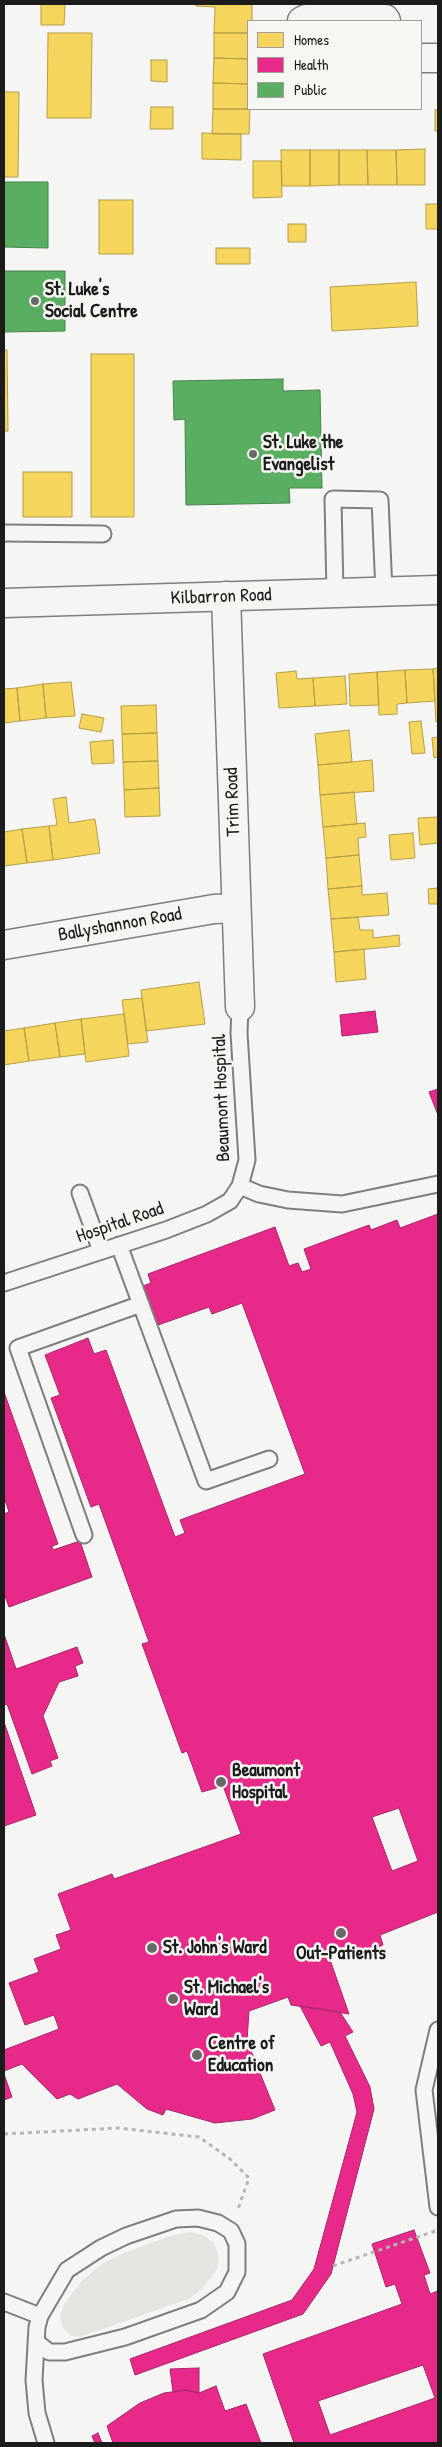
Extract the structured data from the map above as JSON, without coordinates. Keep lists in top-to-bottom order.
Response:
{
  "streets": {
    "street": ["Kilbarron Road", "Trim Road", "Ballyshannon Road"],
    "lane": ["Beaumont Hospital", "Hospital Road"]
  },
  "crossings": [
    ["Kilbarron Road", "Trim Road"],
    ["Trim Road", "Ballyshannon Road"],
    ["Trim Road", "Beaumont Hospital"],
    ["Beaumont Hospital", "Hospital Road"]
  ],
  "places": [
    "St. Luke's Social Centre",
    "St. Luke the Evangelist",
    "Beaumont Hospital",
    "Out-Patients",
    "St. John's Ward",
    "St. Michael's Ward",
    "Centre of Education"
  ],
  "legend": ["Homes", "Health", "Public"]
}
